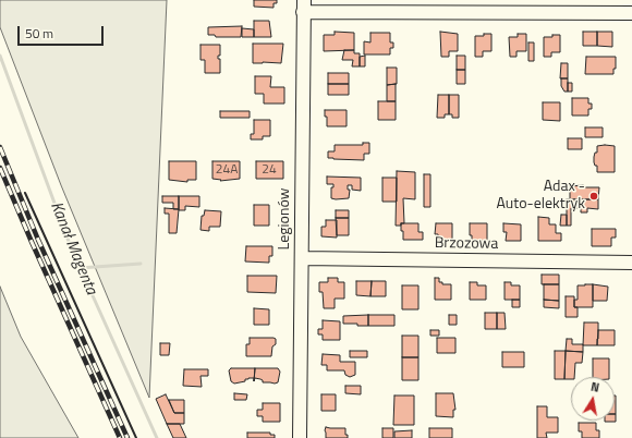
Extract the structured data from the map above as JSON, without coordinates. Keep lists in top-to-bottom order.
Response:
{
  "streets": {
    "street": ["Legionów", "Brzozowa"]
  },
  "crossings": [
    ["Legionów", "Brzozowa"]
  ],
  "water": ["Kanał Magenta"],
  "places": ["Adax - Auto-elektryk"],
  "house_numbers": ["24A", "24"],
  "scale_bar": "50 m",
  "north": "top"
}
